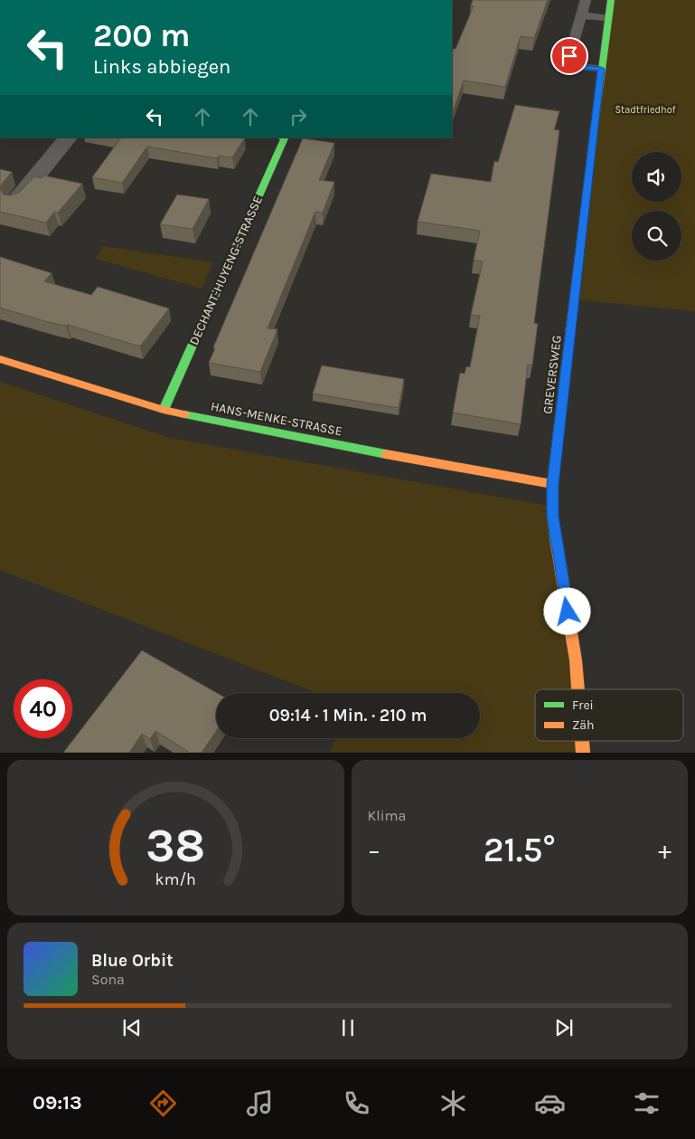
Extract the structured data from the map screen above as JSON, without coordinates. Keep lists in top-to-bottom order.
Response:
{
  "streets": {
    "street": ["DECHANT-HUYENG-STRASSE", "GREVERSWEG", "HANS-MENKE-STRASSE"]
  },
  "crossings": [
    ["DECHANT-HUYENG-STRASSE", "HANS-MENKE-STRASSE"],
    ["GREVERSWEG", "HANS-MENKE-STRASSE"]
  ],
  "parks": ["Stadtfriedhof"],
  "legend": ["Frei", "Zäh"],
  "page": {
    "turn": ["200 m", "Links abbiegen"],
    "limit": "40",
    "trip": "09:14 · 1 Min. · 210 m",
    "tile": "Klima",
    "heat": ["−", "21.5°", "+"],
    "song": ["Blue Orbit", "Sona"],
    "tabs": "09:13",
    "gauge": ["38", "km/h"]
  }
}
